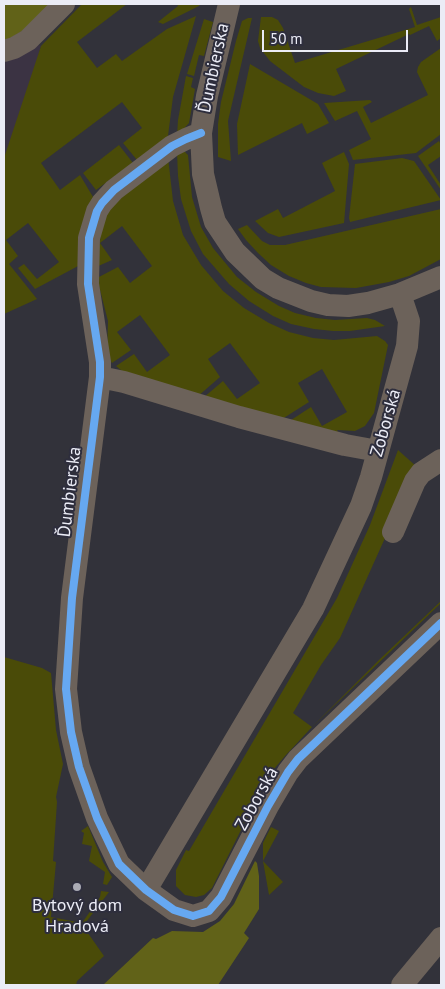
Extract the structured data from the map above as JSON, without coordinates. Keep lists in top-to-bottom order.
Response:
{
  "streets": {
    "street": ["Ďumbierska", "Zoborská"]
  },
  "crossings": [
    ["Ďumbierska", "Zoborská"]
  ],
  "places": ["Bytový dom Hradová"],
  "scale_bar": "50 m"
}
